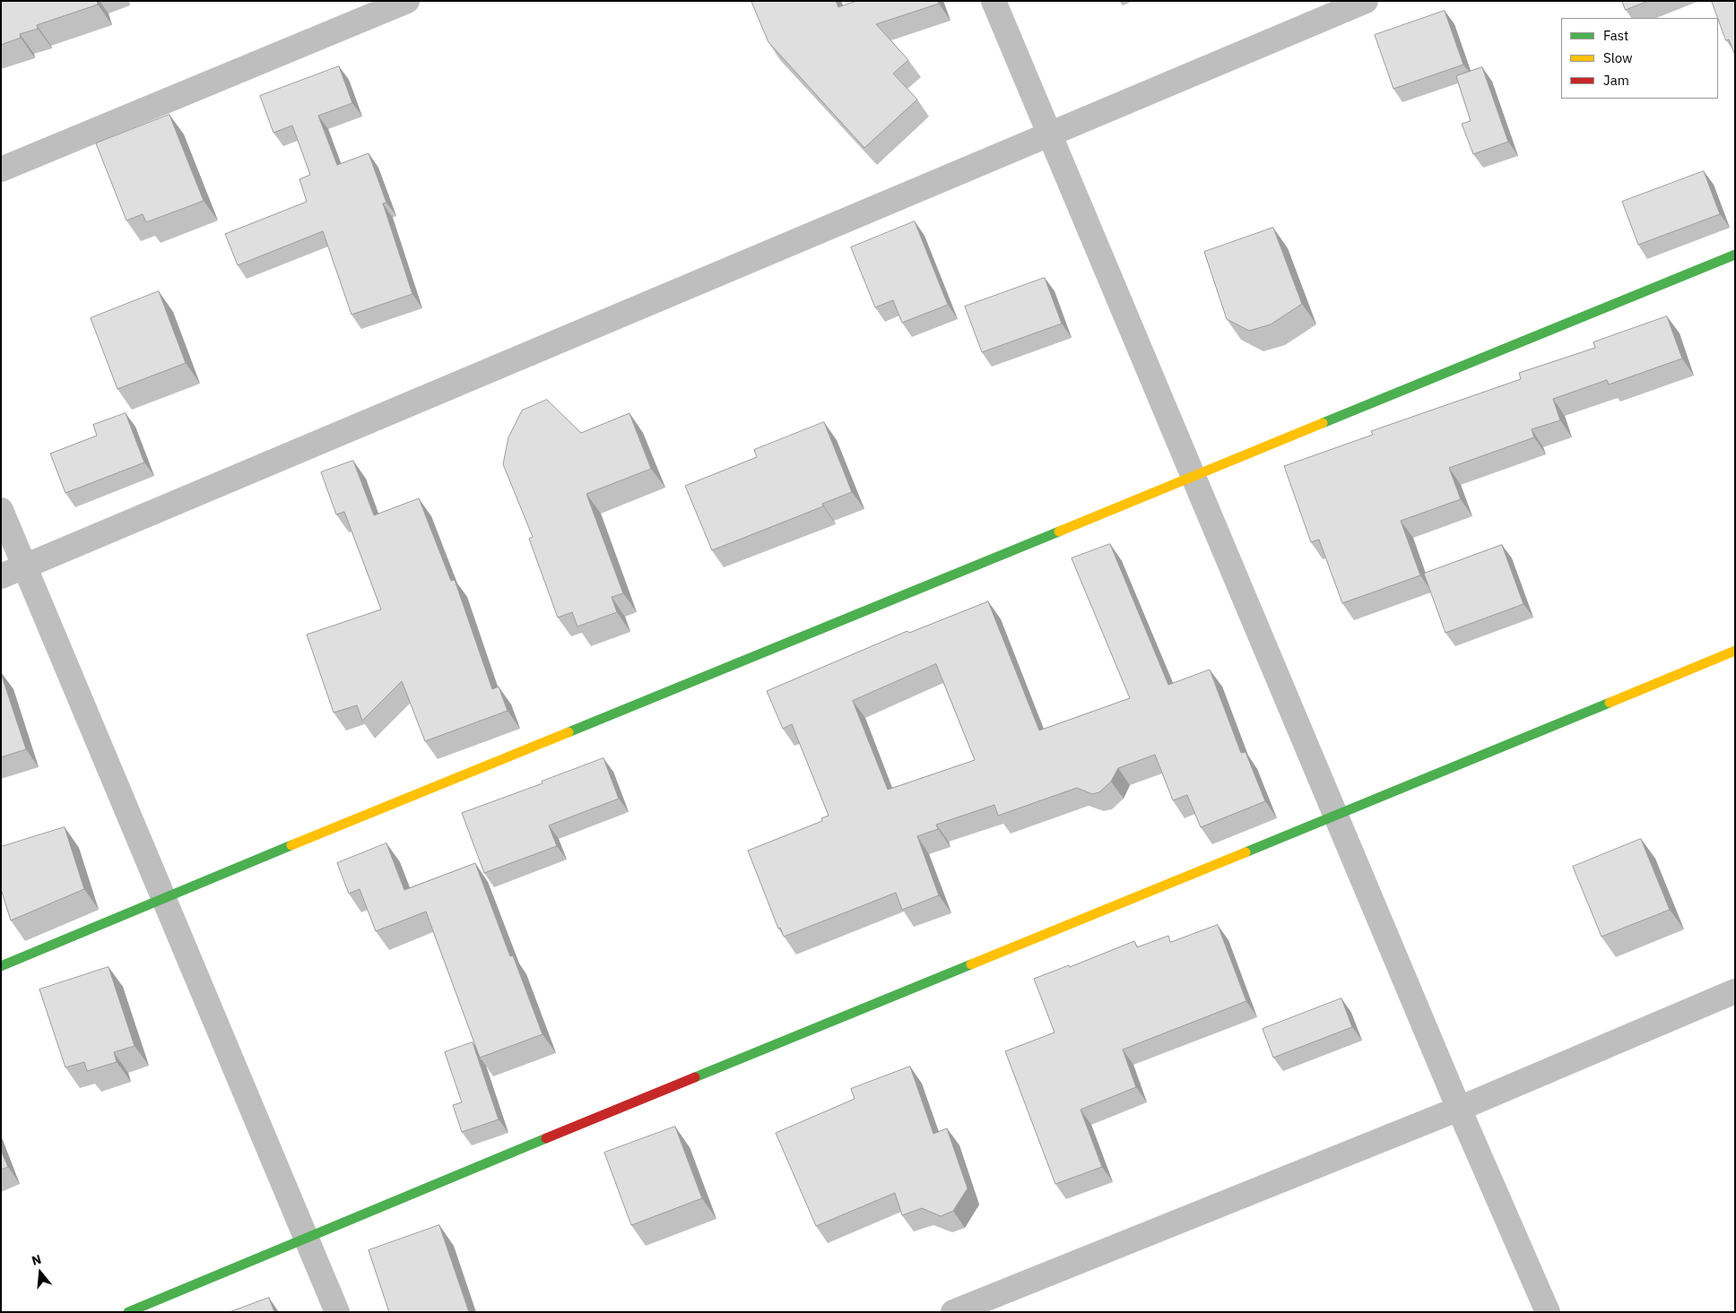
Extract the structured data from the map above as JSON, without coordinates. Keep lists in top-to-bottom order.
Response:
{
  "legend": ["Fast", "Slow", "Jam"],
  "north": "top"
}
